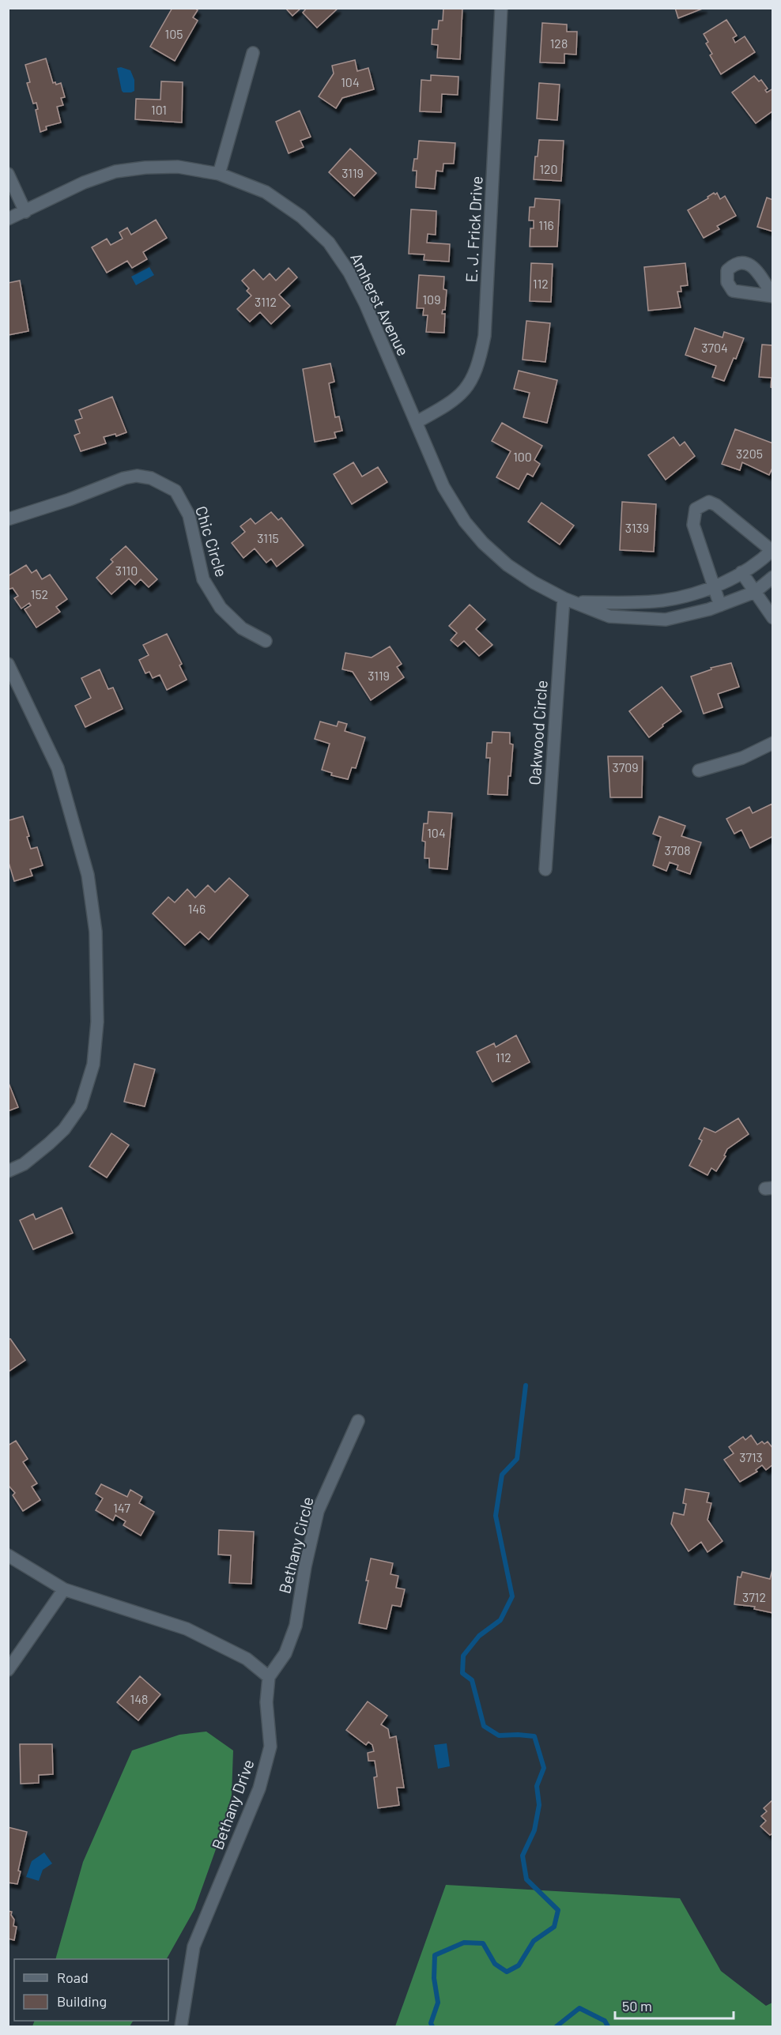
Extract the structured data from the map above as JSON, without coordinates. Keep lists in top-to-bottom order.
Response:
{
  "streets": {
    "street": [
      "E. J. Frick Drive",
      "Amherst Avenue",
      "Chic Circle",
      "Oakwood Circle",
      "Bethany Circle",
      "Bethany Drive"
    ]
  },
  "crossings": [
    ["E. J. Frick Drive", "Amherst Avenue"],
    ["Amherst Avenue", "Oakwood Circle"],
    ["Bethany Circle", "Bethany Drive"]
  ],
  "house_numbers": [
    "105",
    "128",
    "104",
    "101",
    "120",
    "3119",
    "116",
    "112",
    "109",
    "3112",
    "3704",
    "3205",
    "100",
    "3139",
    "3115",
    "3110",
    "152",
    "3119",
    "3709",
    "104",
    "3708",
    "146",
    "112",
    "3713",
    "147",
    "3712",
    "148"
  ],
  "legend": ["Road", "Building"],
  "scale_bar": "50 m"
}
